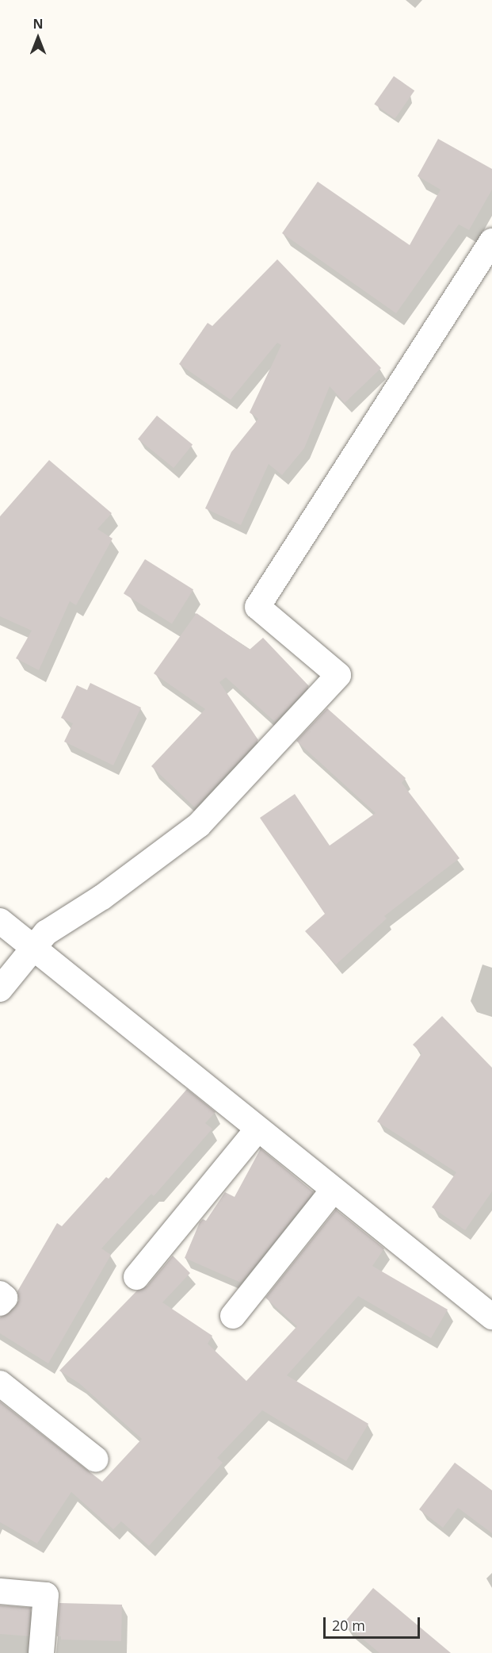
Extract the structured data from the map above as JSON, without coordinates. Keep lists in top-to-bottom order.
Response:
{
  "scale_bar": "20 m",
  "north": "top"
}
